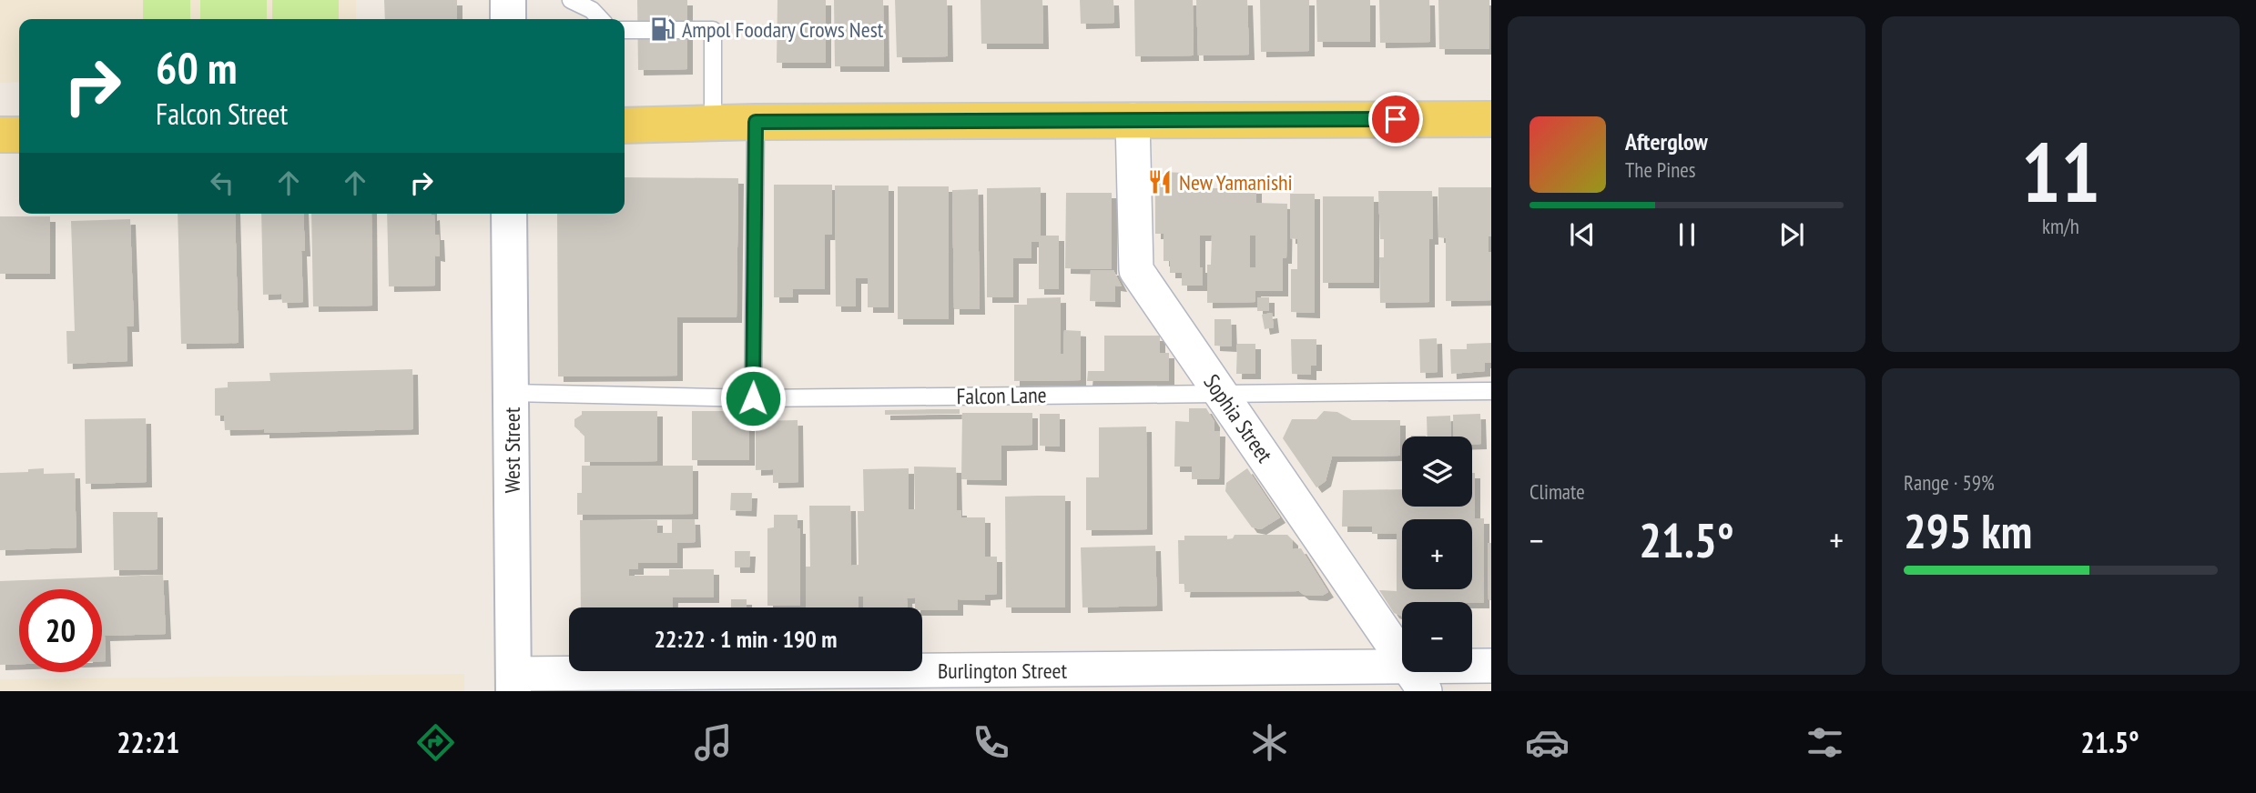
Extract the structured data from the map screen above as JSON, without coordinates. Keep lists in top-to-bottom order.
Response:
{
  "streets": {
    "street": ["Sophia Street", "West Street", "Burlington Street"],
    "lane": ["Falcon Lane"]
  },
  "crossings": [
    ["Falcon Lane", "Sophia Street"],
    ["Falcon Lane", "West Street"],
    ["Sophia Street", "Burlington Street"],
    ["West Street", "Burlington Street"]
  ],
  "places": {
    "fuel station": ["Ampol Foodary Crows Nest"],
    "restaurant": ["New Yamanishi"]
  },
  "page": {
    "tile": [
      ["11", "km/h"],
      "Climate",
      ["Range · 59%", "295 km"]
    ],
    "turn": ["60 m", "Falcon Street"],
    "song": ["Afterglow", "The Pines"],
    "map_buttons": ["+", "−"],
    "heat": ["−", "21.5°", "+"],
    "limit": "20",
    "trip": "22:22 · 1 min · 190 m",
    "tabs": ["22:21", "21.5°"]
  }
}
